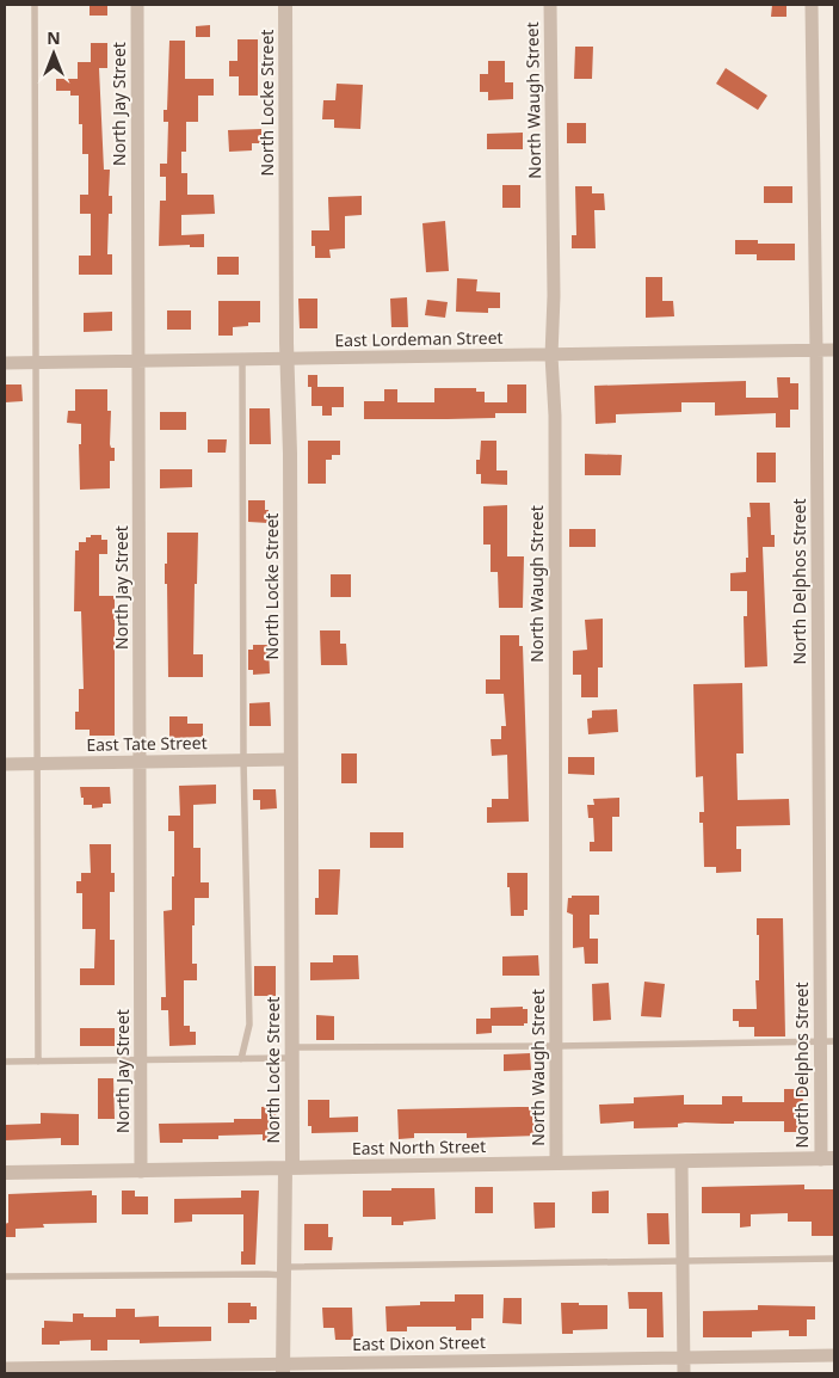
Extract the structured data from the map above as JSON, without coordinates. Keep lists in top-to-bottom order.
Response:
{
  "streets": {
    "street": [
      "North Waugh Street",
      "North Locke Street",
      "North Jay Street",
      "East Lordeman Street",
      "North Delphos Street",
      "East Tate Street",
      "East North Street",
      "East Dixon Street"
    ]
  },
  "crossings": [
    ["North Waugh Street", "East Lordeman Street"],
    ["North Waugh Street", "East North Street"],
    ["North Locke Street", "East Lordeman Street"],
    ["North Locke Street", "East Tate Street"],
    ["North Locke Street", "East North Street"],
    ["North Locke Street", "East Dixon Street"],
    ["North Jay Street", "East Lordeman Street"],
    ["North Jay Street", "East Tate Street"],
    ["North Jay Street", "East North Street"],
    ["East Lordeman Street", "North Delphos Street"],
    ["North Delphos Street", "East North Street"]
  ],
  "north": "top"
}
